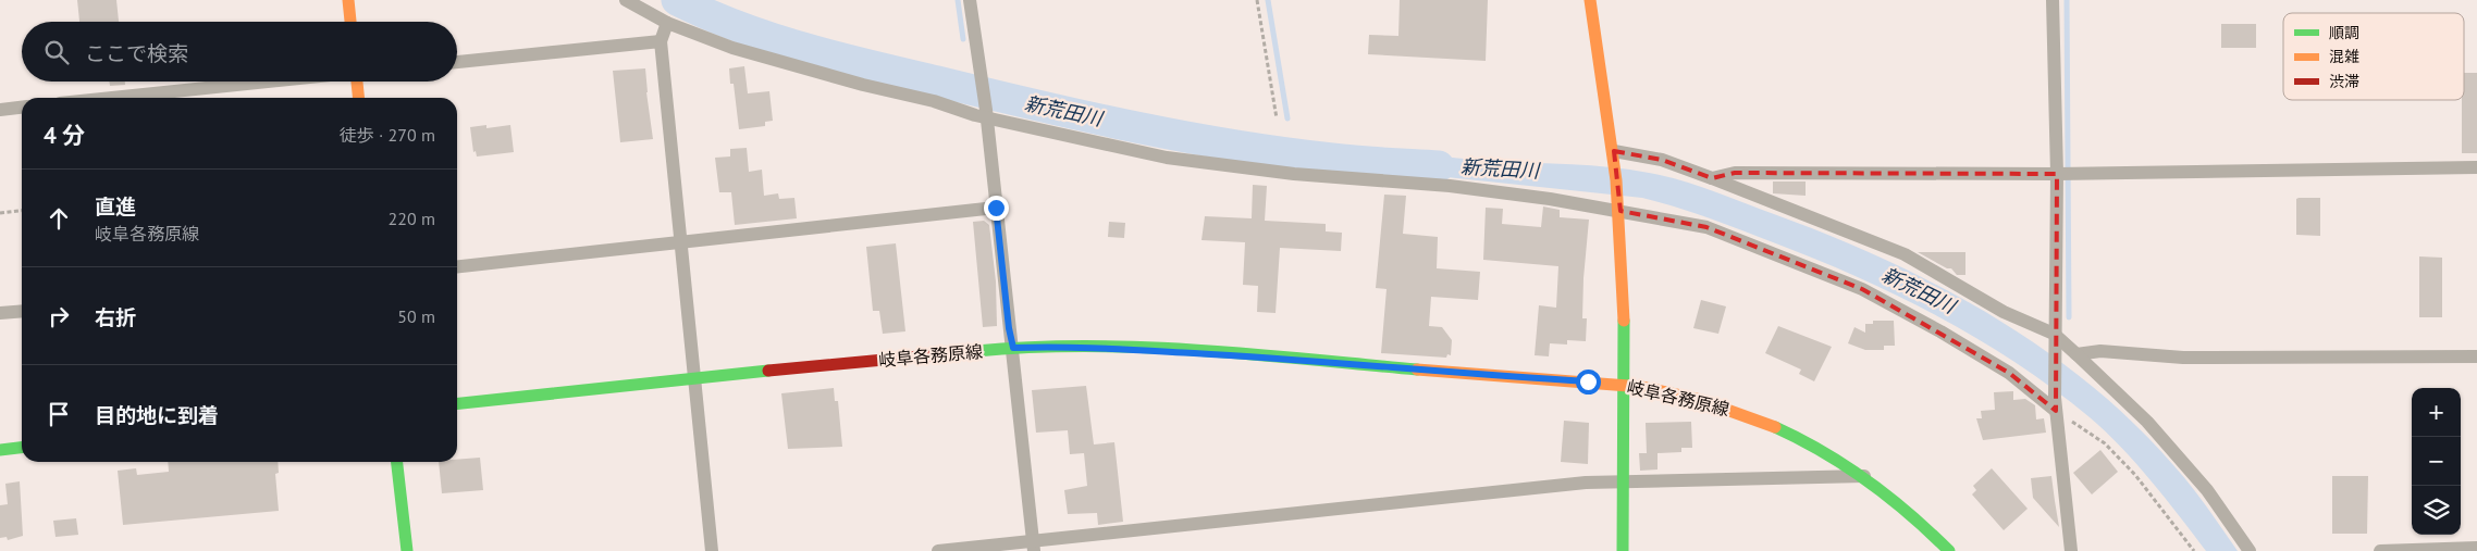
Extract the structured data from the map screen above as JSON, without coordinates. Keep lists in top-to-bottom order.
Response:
{
  "streets": {
    "main road": ["岐阜各務原線"]
  },
  "water": ["新荒田川"],
  "legend": ["順調", "混雑", "渋滞"],
  "page": {
    "search": "ここで検索",
    "heading": ["4 分", "徒歩 · 270 m"],
    "list": [
      ["直進", "岐阜各務原線", "220 m"],
      ["右折", "50 m"],
      "目的地に到着"
    ],
    "map_buttons": ["+", "−"]
  }
}
